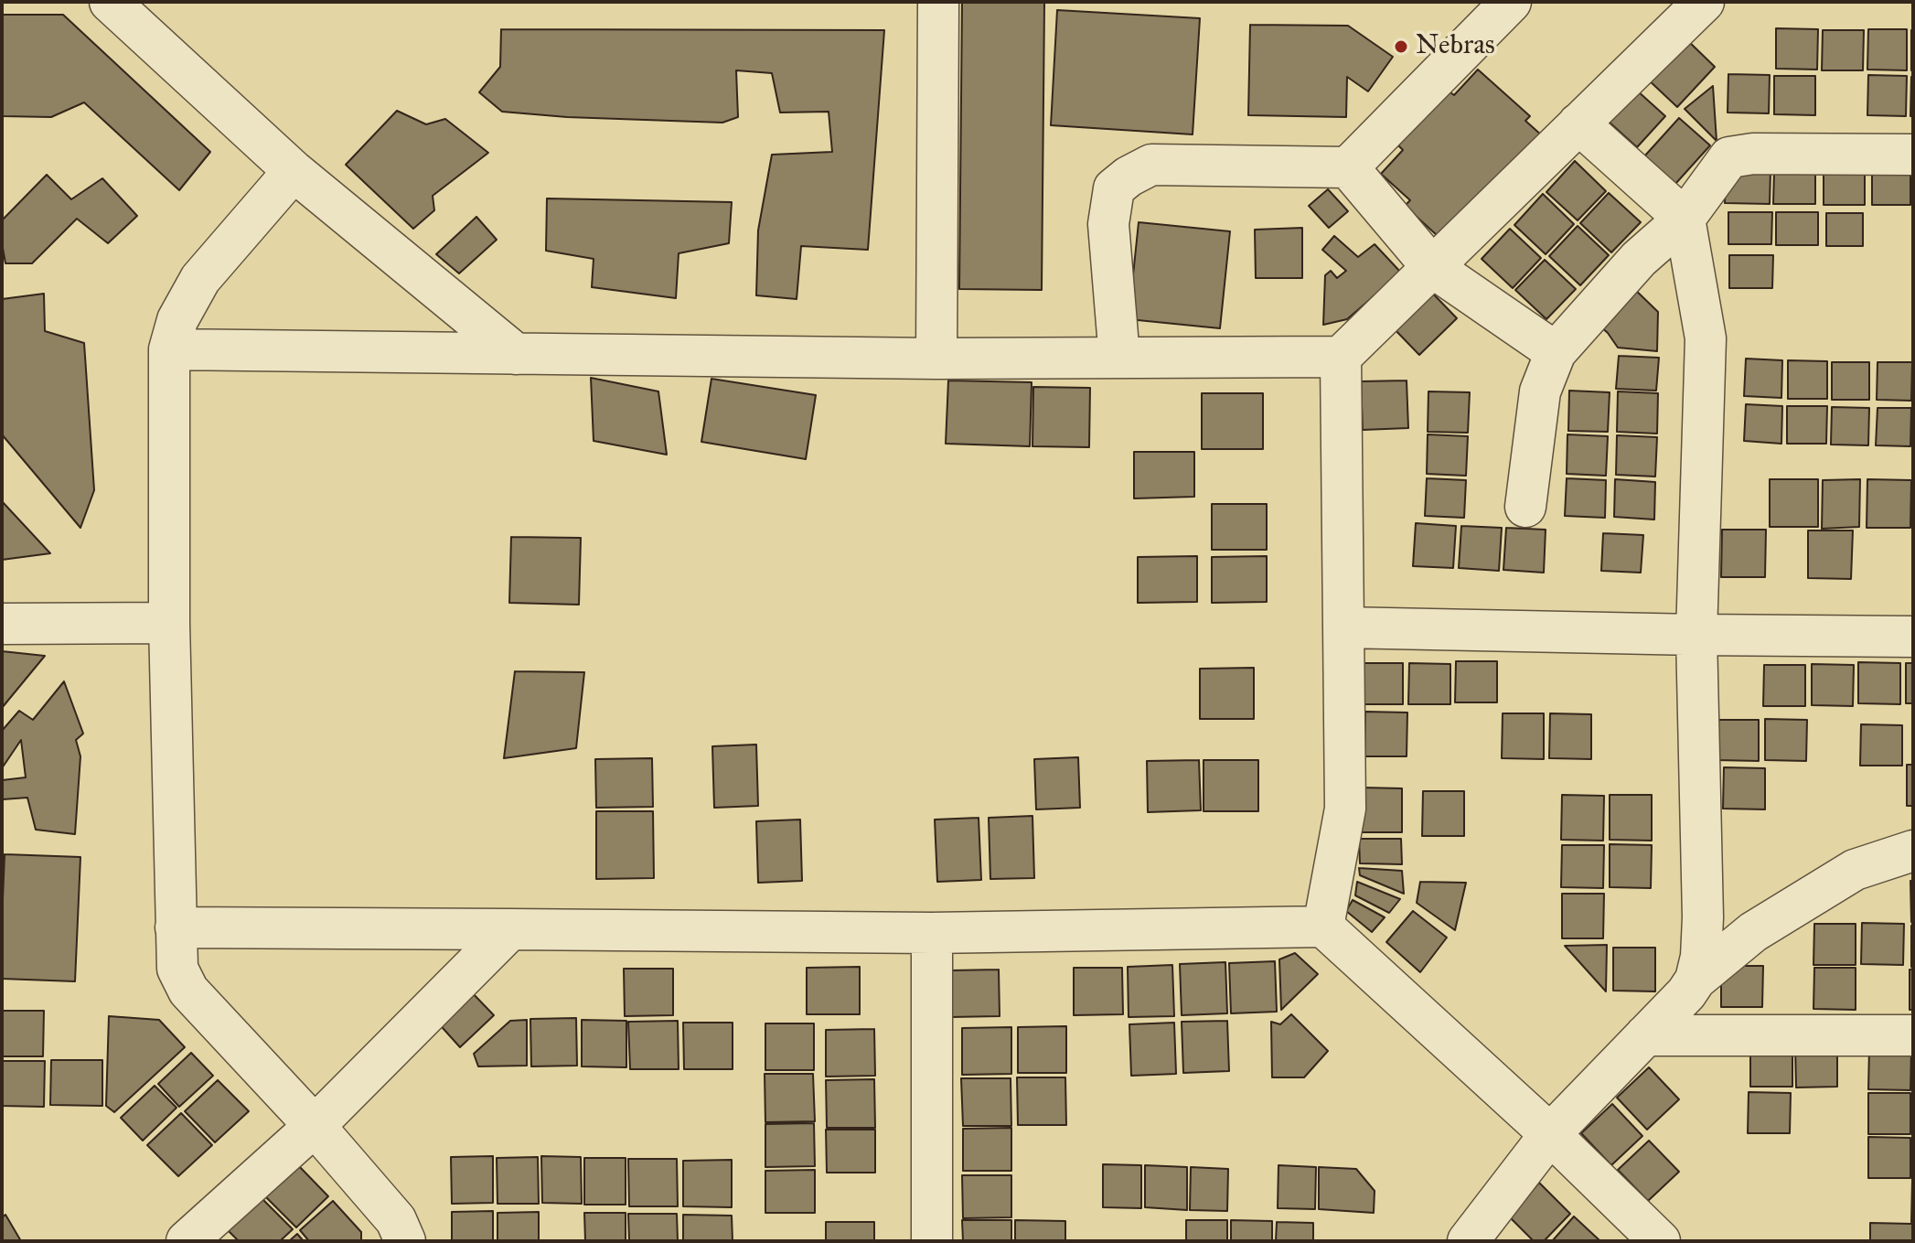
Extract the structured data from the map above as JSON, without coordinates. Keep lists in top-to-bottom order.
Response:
{
  "places": ["Nebras"]
}
